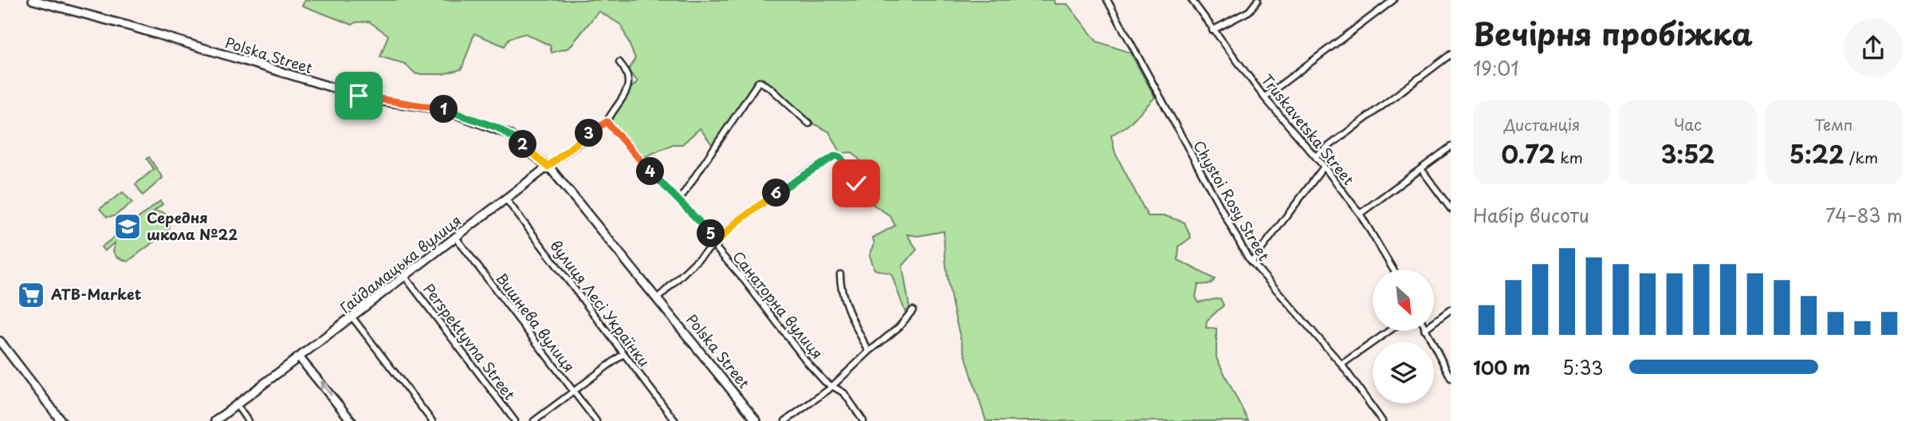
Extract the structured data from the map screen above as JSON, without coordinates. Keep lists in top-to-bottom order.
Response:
{
  "streets": {
    "street": [
      "Polska Street",
      "Truskavetska Street",
      "Chystoi Rosy Street",
      "Гайдамацька вулиця",
      "вулиця Лесі Українки",
      "Санаторна вулиця",
      "Вишнева вулиця",
      "Perspektyvna Street"
    ]
  },
  "crossings": [
    ["Polska Street", "Гайдамацька вулиця"],
    ["Гайдамацька вулиця", "вулиця Лесі Українки"],
    ["Гайдамацька вулиця", "Санаторна вулиця"],
    ["Гайдамацька вулиця", "Вишнева вулиця"],
    ["Гайдамацька вулиця", "Perspektyvna Street"]
  ],
  "places": {
    "school or university": ["Середня школа №22"],
    "supermarket": ["ATB-Market"]
  },
  "north": "bottom right",
  "page": {
    "heading": ["Вечірня пробіжка", "19:01"],
    "pins": [
      "1",
      "3",
      "2",
      "4",
      "6",
      "5"
    ],
    "stats": [
      ["Дистанція", "0.72 km"],
      ["Час", "3:52"],
      ["Темп", "5:22 /km"]
    ],
    "chart": ["Набір висоти", "74–83 m"],
    "list": [
      {
        "name": "100 m",
        "note": "5:33"
      }
    ]
  }
}
